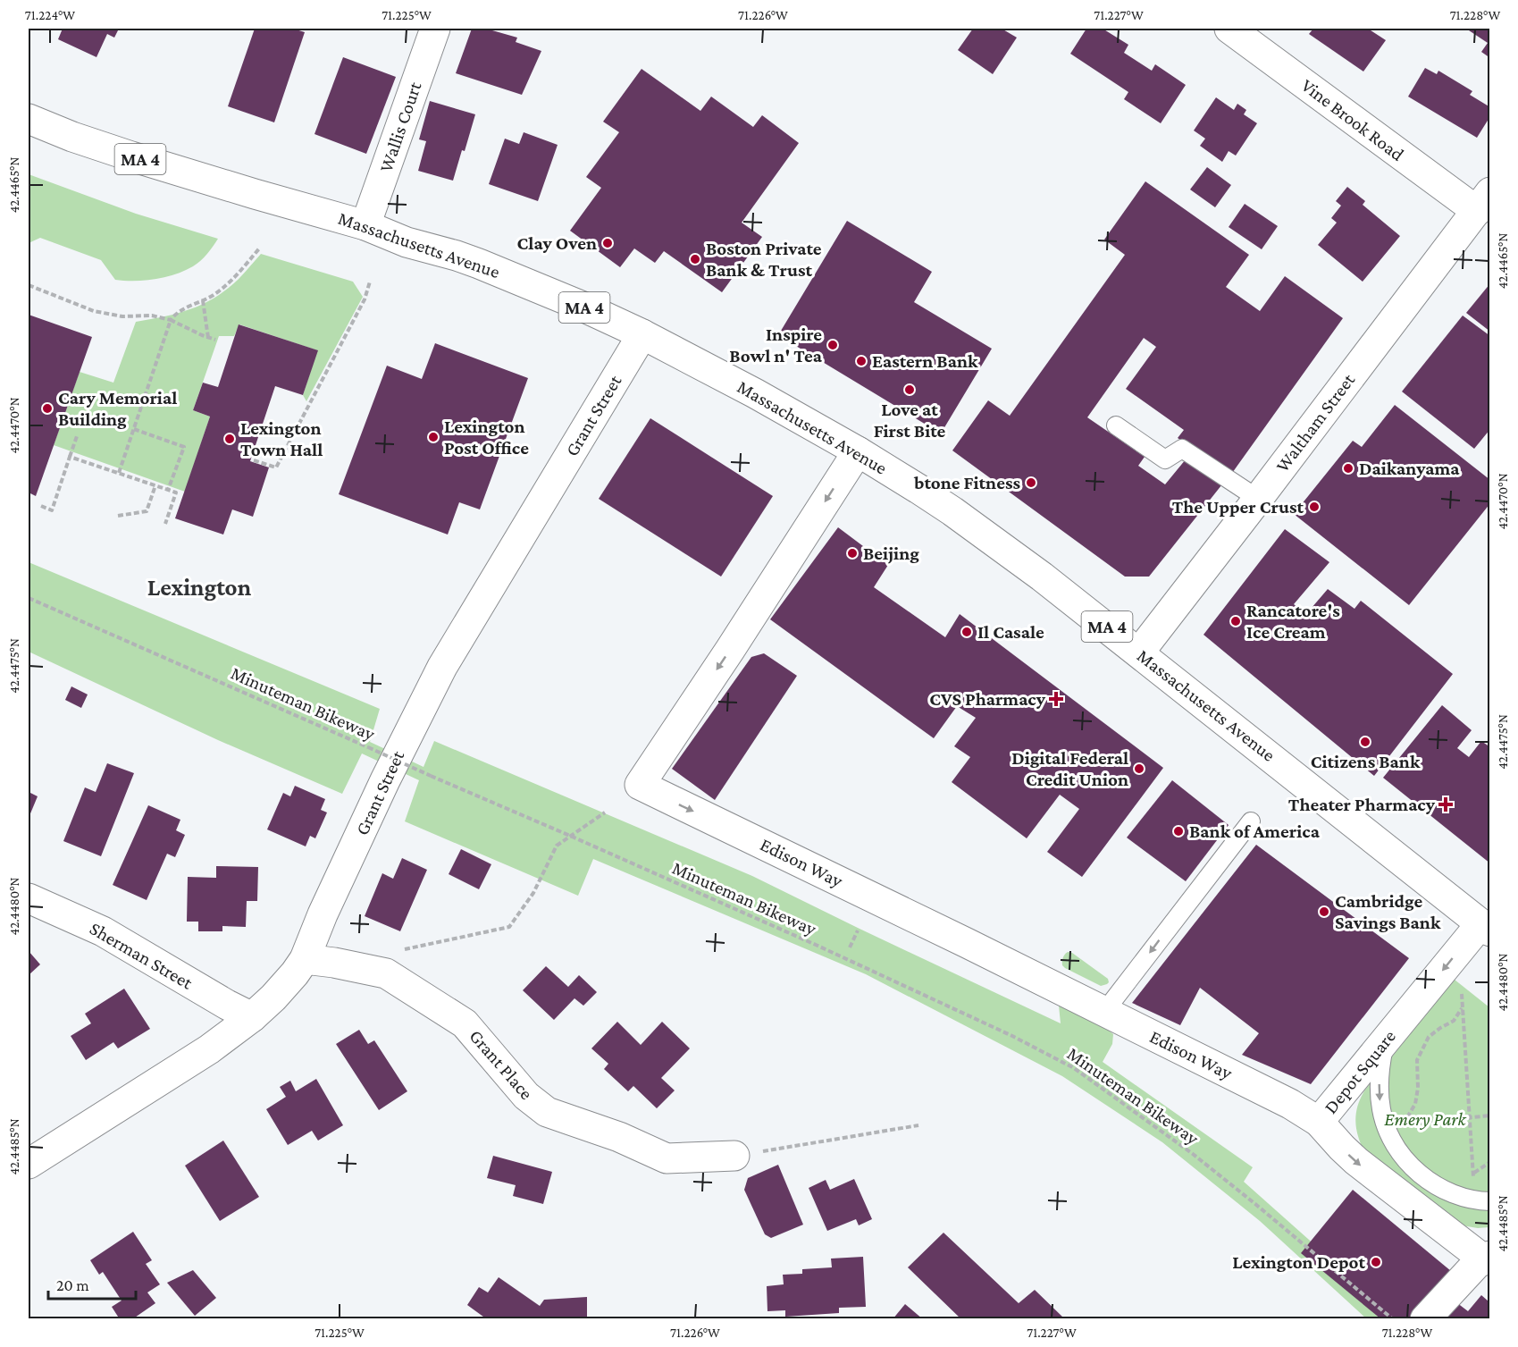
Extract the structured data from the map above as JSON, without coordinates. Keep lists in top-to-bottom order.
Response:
{
  "streets": {
    "street": [
      "Vine Brook Road",
      "Wallis Court",
      "MA 4",
      "Massachusetts Avenue",
      "Grant Street",
      "Waltham Street",
      "Edison Way",
      "Sherman Street",
      "Grant Place",
      "Depot Square"
    ],
    "path": ["Minuteman Bikeway"]
  },
  "crossings": [
    ["Vine Brook Road", "Waltham Street"],
    ["Wallis Court", "Massachusetts Avenue"],
    ["Massachusetts Avenue", "Grant Street"],
    ["Massachusetts Avenue", "Waltham Street"],
    ["Massachusetts Avenue", "Edison Way"],
    ["Massachusetts Avenue", "Depot Square"],
    ["Grant Street", "Sherman Street"],
    ["Grant Street", "Grant Place"],
    ["Edison Way", "Depot Square"]
  ],
  "districts": ["Lexington"],
  "parks": ["Emery Park"],
  "places": {
    "other": [
      "Clay Oven",
      "Boston Private Bank & Trust",
      "Inspire Bowl n' Tea",
      "Eastern Bank",
      "Love at First Bite",
      "Cary Memorial Building",
      "Lexington Post Office",
      "Lexington Town Hall",
      "Daikanyama",
      "btone Fitness",
      "The Upper Crust",
      "Beijing",
      "Rancatore's Ice Cream",
      "Il Casale",
      "Citizens Bank",
      "Digital Federal Credit Union",
      "Bank of America",
      "Cambridge Savings Bank",
      "Lexington Depot"
    ],
    "health": ["CVS Pharmacy", "Theater Pharmacy"]
  },
  "scale_bar": "20 m",
  "coordinates": [
    "71.224°W",
    "71.225°W",
    "71.226°W",
    "71.227°W",
    "71.228°W",
    "42.4465°N",
    "42.4470°N",
    "42.4475°N",
    "42.4480°N",
    "42.4485°N"
  ]
}
